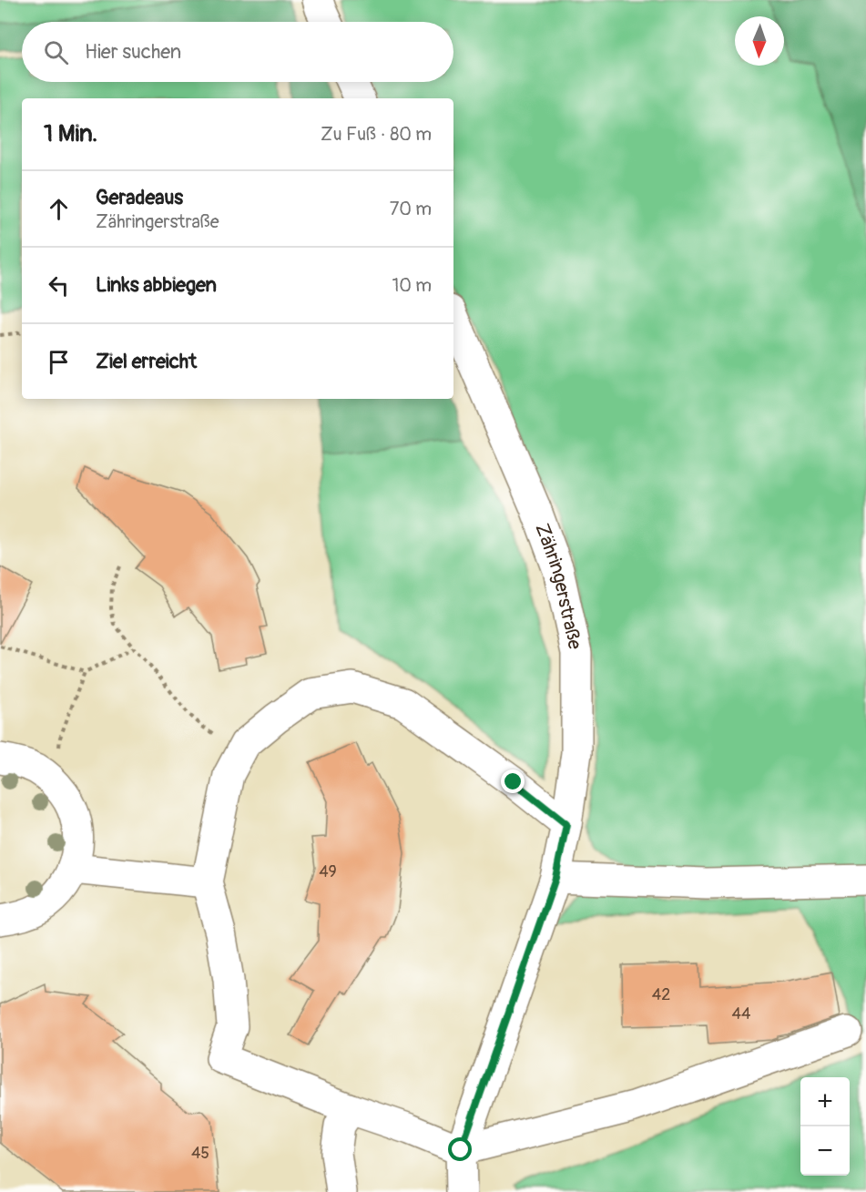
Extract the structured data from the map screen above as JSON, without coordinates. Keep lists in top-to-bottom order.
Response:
{
  "streets": {
    "street": ["Zähringerstraße"]
  },
  "house_numbers": [
    "49",
    "42",
    "44",
    "45"
  ],
  "north": "bottom",
  "page": {
    "search": "Hier suchen",
    "heading": ["1 Min.", "Zu Fuß · 80 m"],
    "list": [
      ["Geradeaus", "Zähringerstraße", "70 m"],
      ["Links abbiegen", "10 m"],
      "Ziel erreicht"
    ],
    "map_buttons": ["+", "−"]
  }
}
